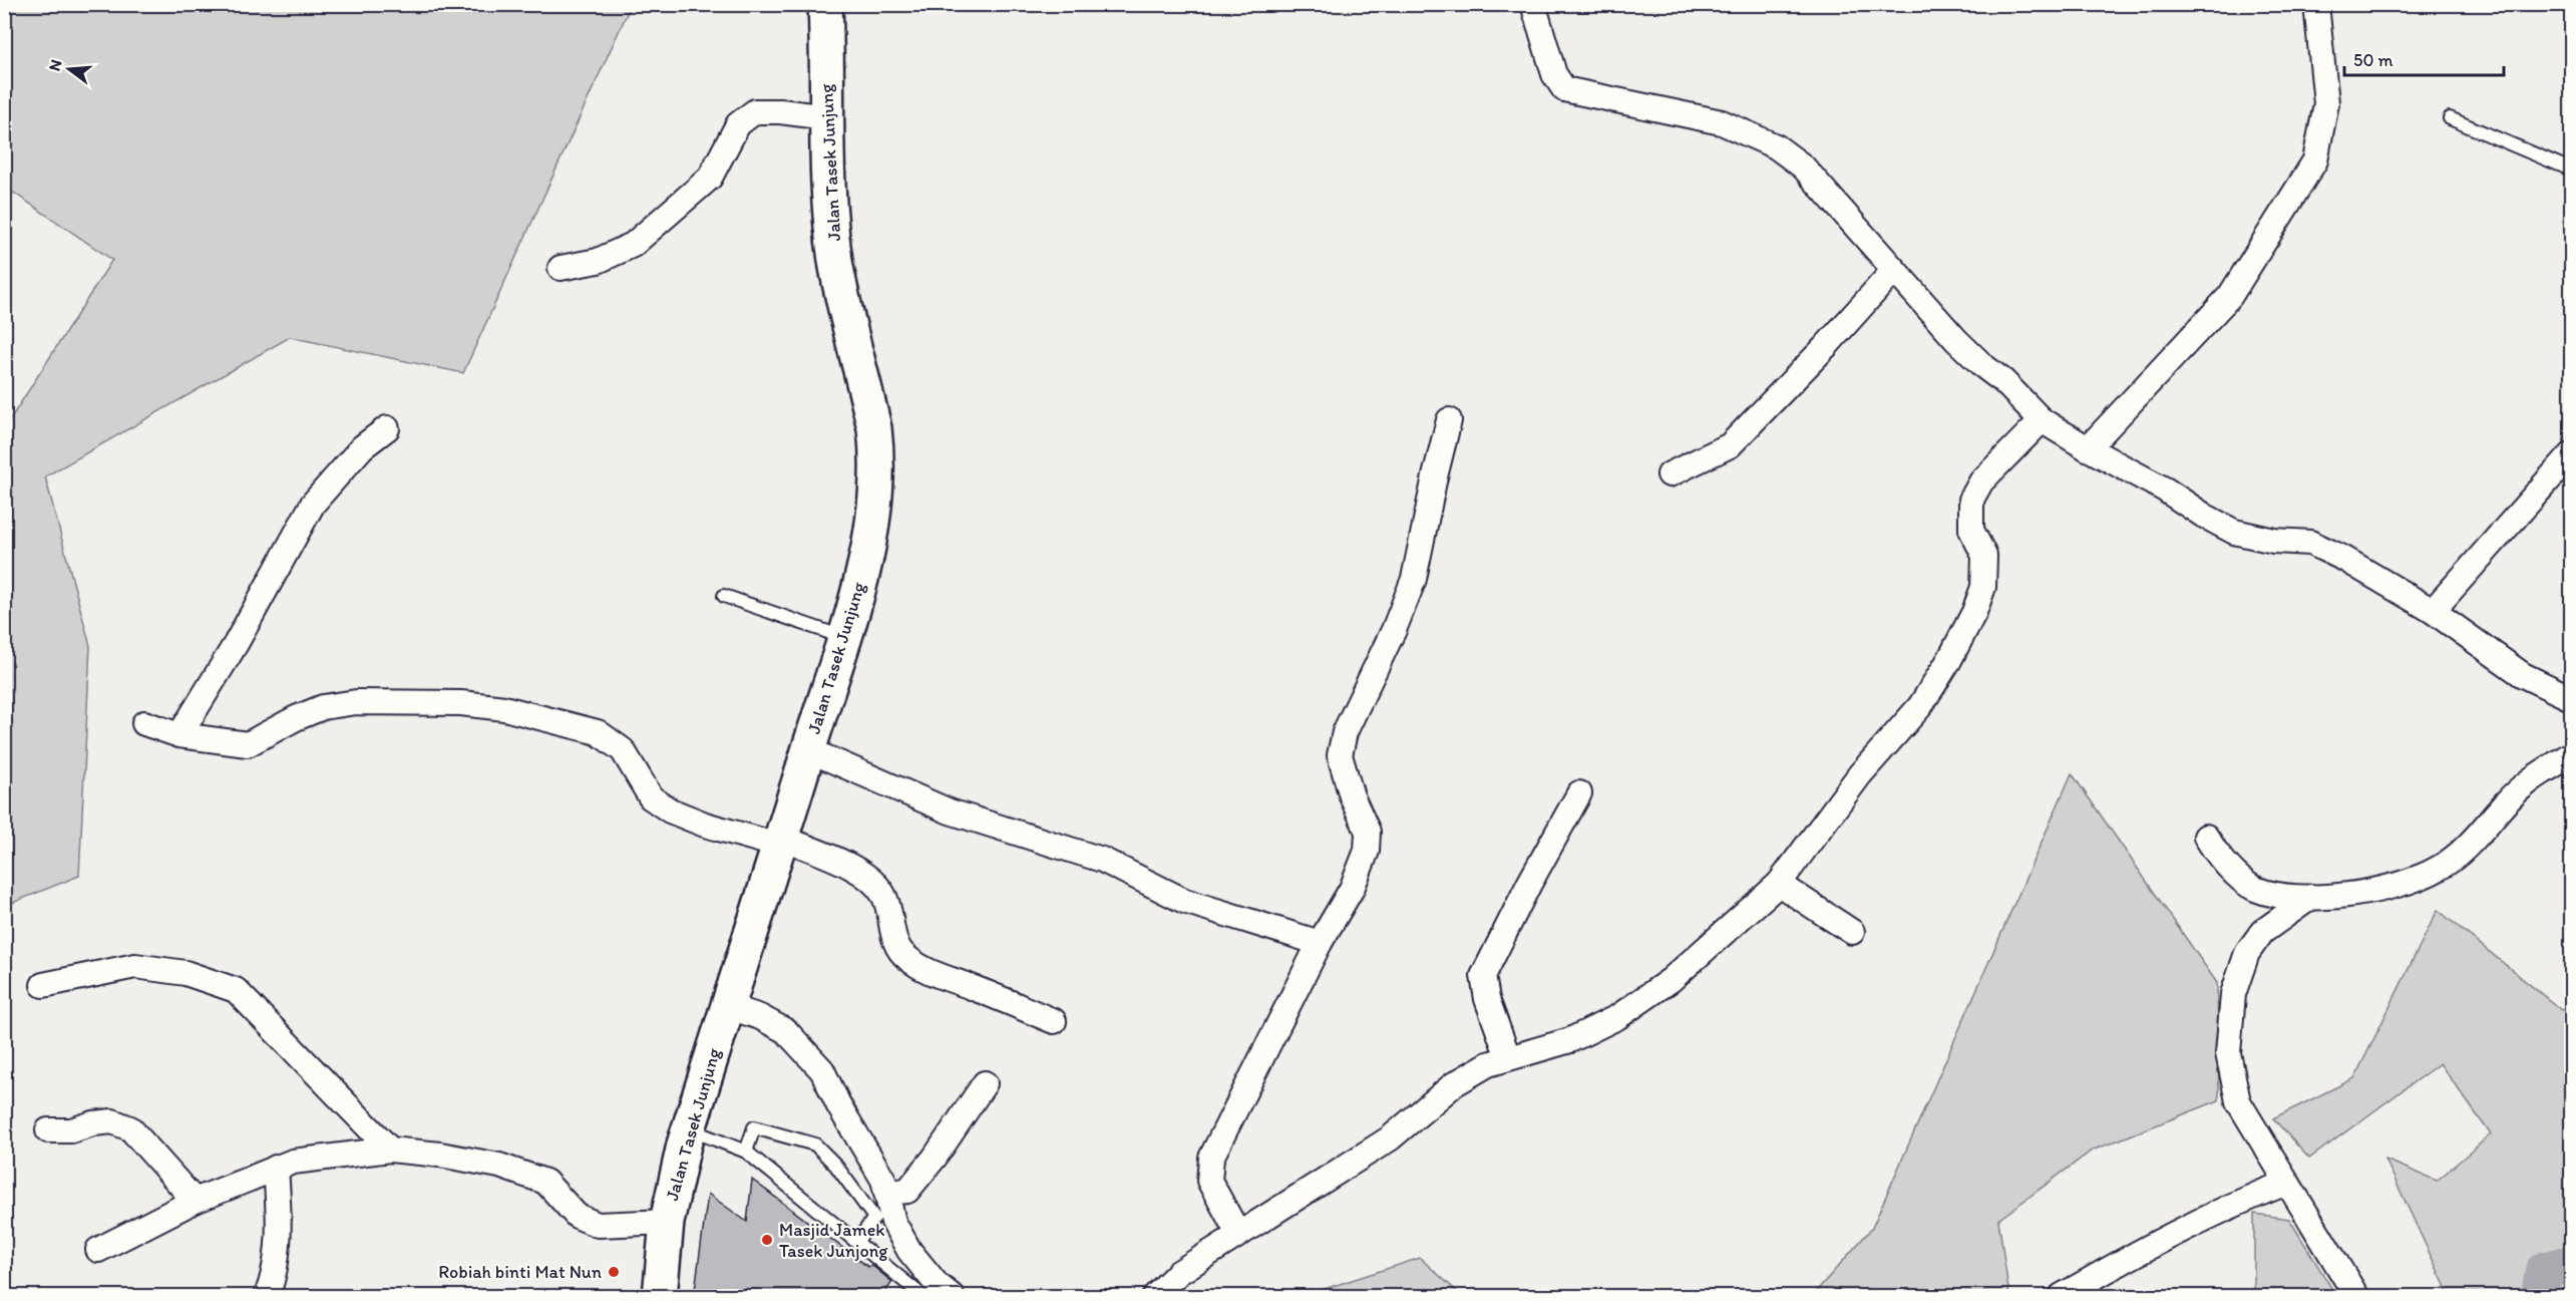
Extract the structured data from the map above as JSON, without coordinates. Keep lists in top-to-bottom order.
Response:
{
  "streets": {
    "main road": ["Jalan Tasek Junjung"]
  },
  "places": ["Masjid Jamek Tasek Junjong", "Robiah binti Mat Nun"],
  "scale_bar": "50 m",
  "north": "left"
}
